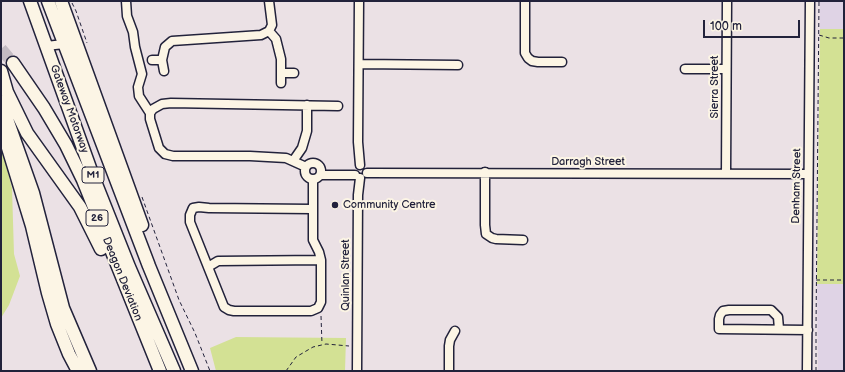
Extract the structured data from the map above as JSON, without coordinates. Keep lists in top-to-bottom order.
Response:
{
  "streets": {
    "highway": [
      "Gateway Motorway",
      "M1",
      "26",
      "Deagon Deviation"
    ],
    "street": [
      "Sierra Street",
      "Darragh Street",
      "Denham Street",
      "Quinlan Street"
    ]
  },
  "crossings": [
    ["Sierra Street", "Darragh Street"],
    ["Darragh Street", "Denham Street"],
    ["Darragh Street", "Quinlan Street"]
  ],
  "places": ["Community Centre"],
  "scale_bar": "100 m"
}
